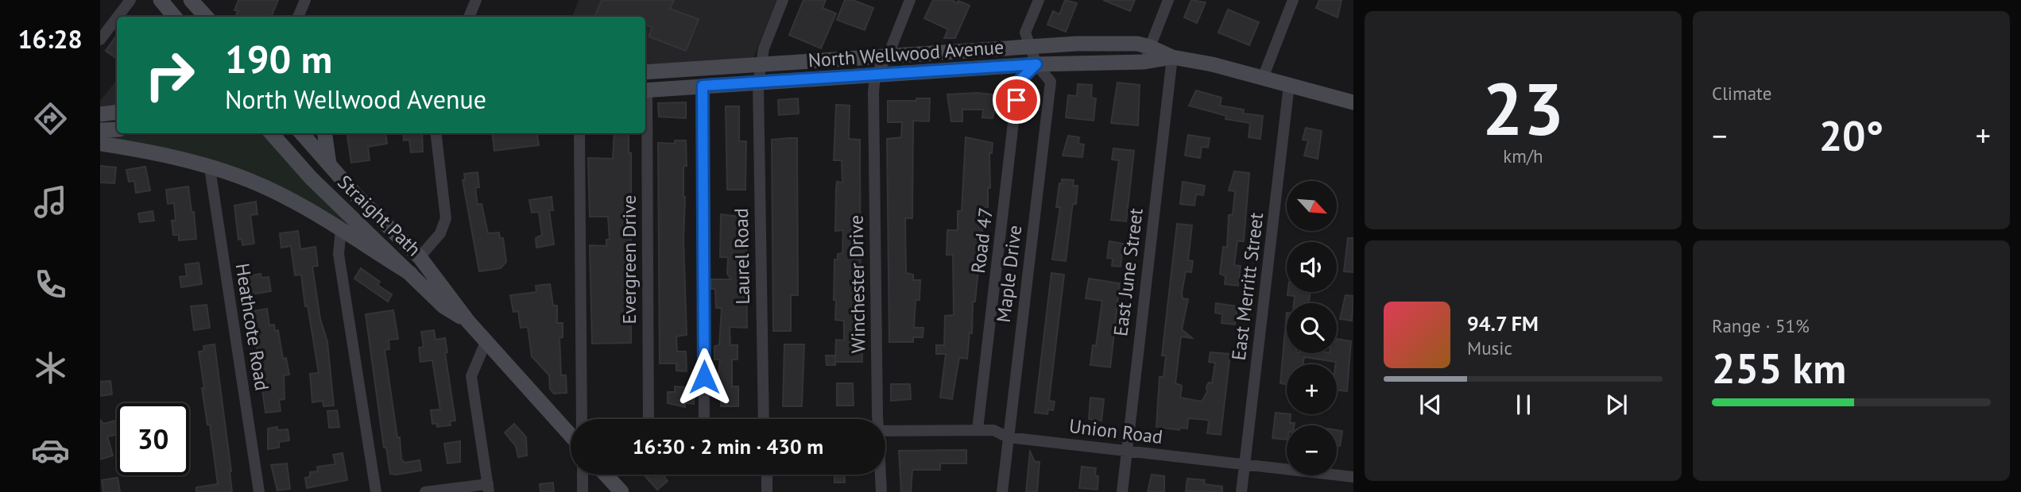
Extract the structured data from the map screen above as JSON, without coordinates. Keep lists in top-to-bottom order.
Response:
{
  "streets": {
    "main road": ["North Wellwood Avenue", "Straight Path"],
    "street": [
      "Road 47",
      "Laurel Road",
      "Evergreen Drive",
      "East June Street",
      "Maple Drive",
      "Winchester Drive",
      "East Merritt Street",
      "Heathcote Road",
      "Union Road"
    ]
  },
  "crossings": [
    ["North Wellwood Avenue", "Road 47"],
    ["North Wellwood Avenue", "Laurel Road"],
    ["North Wellwood Avenue", "East June Street"],
    ["North Wellwood Avenue", "Maple Drive"],
    ["North Wellwood Avenue", "Winchester Drive"],
    ["North Wellwood Avenue", "East Merritt Street"],
    ["Road 47", "Maple Drive"],
    ["Road 47", "Union Road"],
    ["East June Street", "Union Road"],
    ["Maple Drive", "Union Road"],
    ["East Merritt Street", "Union Road"]
  ],
  "north": "bottom right",
  "page": {
    "tabs": "16:28",
    "tile": [
      ["23", "km/h"],
      "Climate",
      ["Range · 51%", "255 km"]
    ],
    "turn": ["190 m", "North Wellwood Avenue"],
    "heat": ["−", "20°", "+"],
    "map_buttons": ["+", "−"],
    "song": ["94.7 FM", "Music"],
    "limit": "30",
    "trip": "16:30 · 2 min · 430 m"
  }
}
